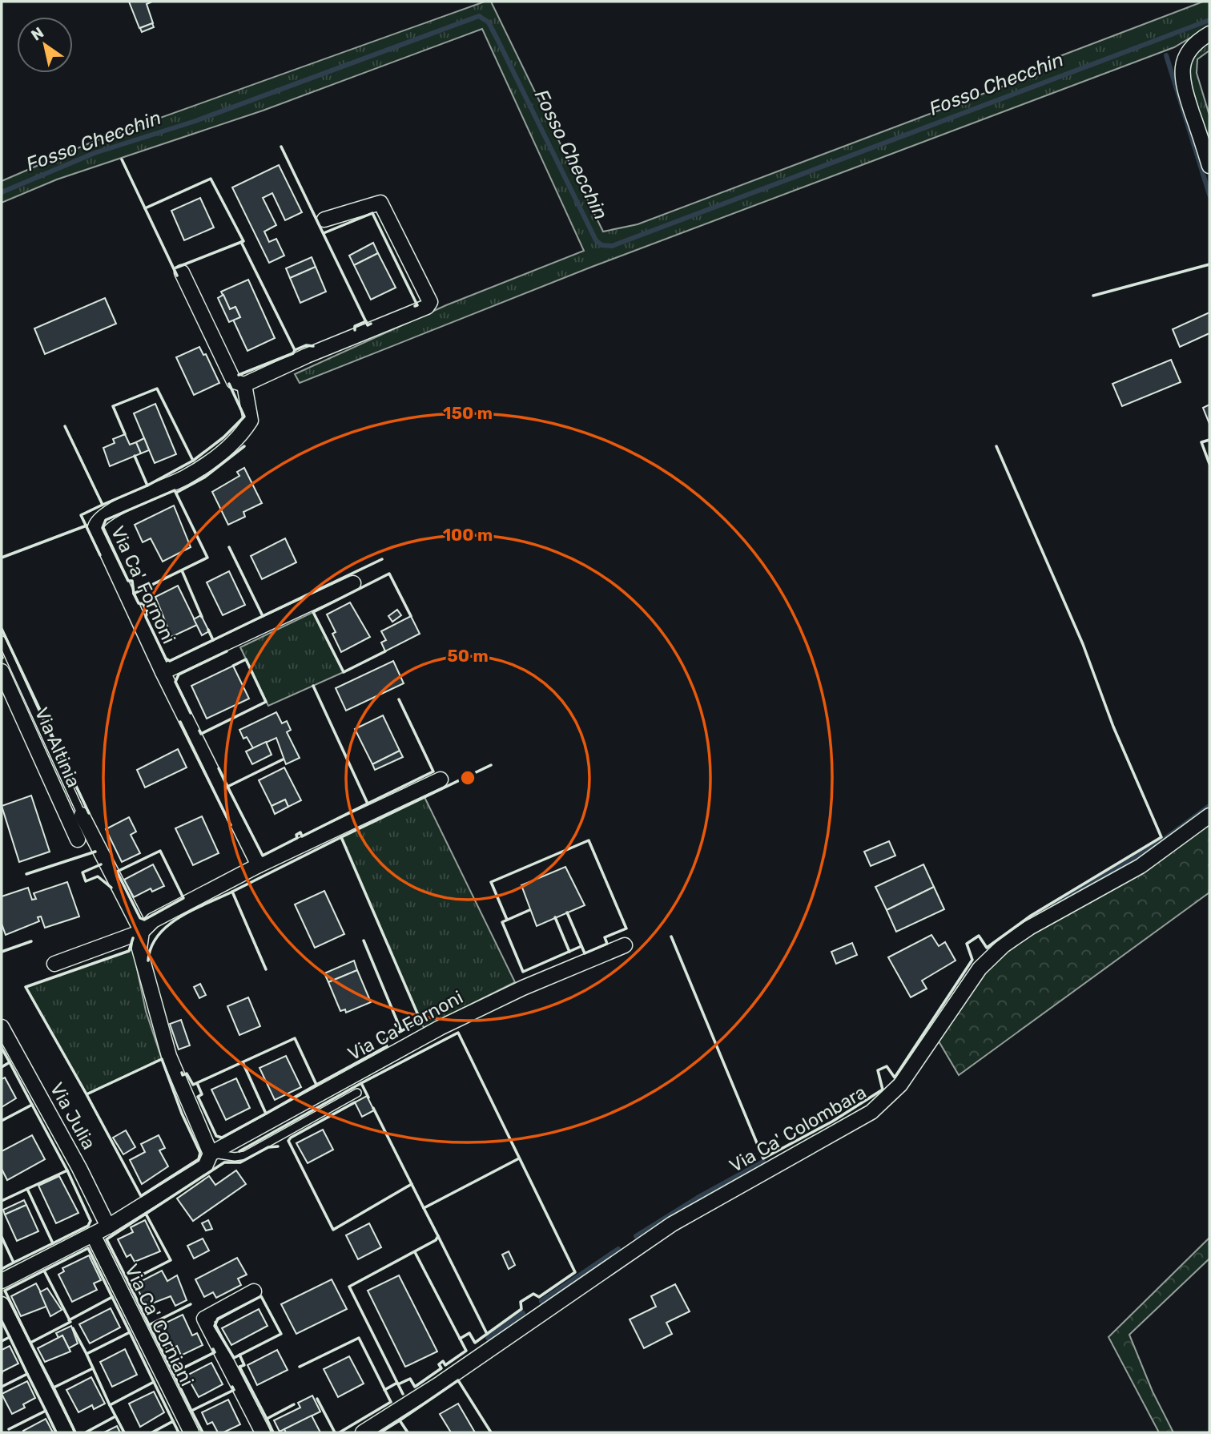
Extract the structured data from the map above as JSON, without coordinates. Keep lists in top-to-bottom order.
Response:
{
  "streets": {
    "street": [
      "Via Ca' Fornoni",
      "Via Altinia",
      "Via Julia",
      "Via Ca' Colombara",
      "Via Ca' Corniani"
    ]
  },
  "crossings": [
    ["Via Ca' Fornoni", "Via Julia"],
    ["Via Ca' Fornoni", "Via Ca' Corniani"]
  ],
  "water": ["Fosso Checchin"],
  "north": "top left",
  "rings": ["150 m", "100 m", "50 m"]
}
